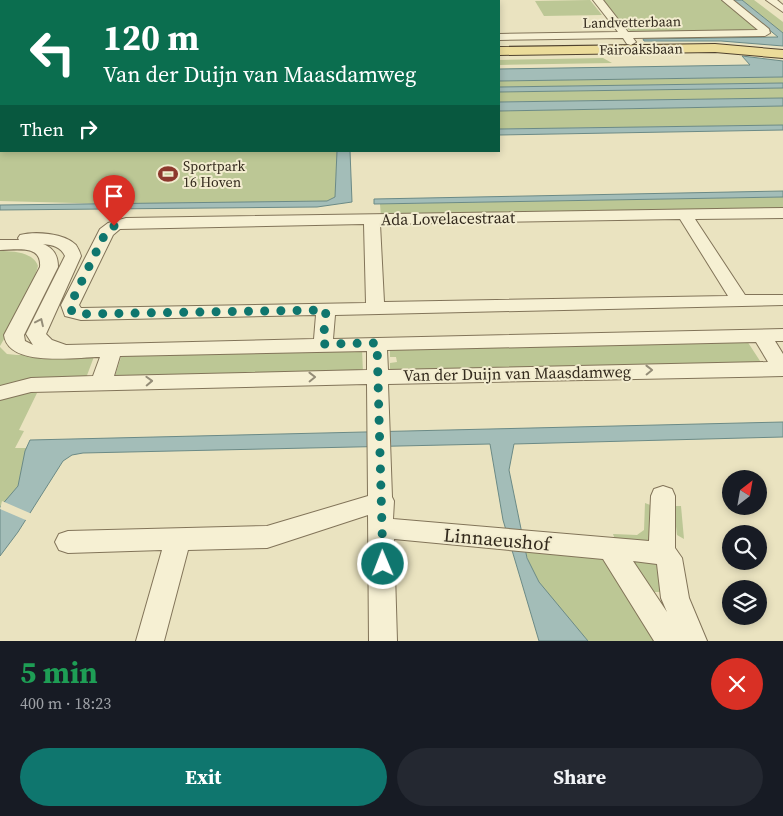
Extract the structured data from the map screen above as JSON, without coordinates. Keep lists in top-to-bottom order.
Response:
{
  "streets": {
    "main road": ["Fairoaksbaan"],
    "street": [
      "Landvetterbaan",
      "Ada Lovelacestraat",
      "Van der Duijn van Maasdamweg",
      "Linnaeushof"
    ]
  },
  "crossings": [
    ["Landvetterbaan", "Fairoaksbaan"]
  ],
  "places": {
    "sports": ["Sportpark 16 Hoven"]
  },
  "north": "top right",
  "page": {
    "turn": ["120 m", "Van der Duijn van Maasdamweg"],
    "then": "Then",
    "heading": ["5 min", "400 m · 18:23"],
    "buttons": ["Exit", "Share"]
  }
}
